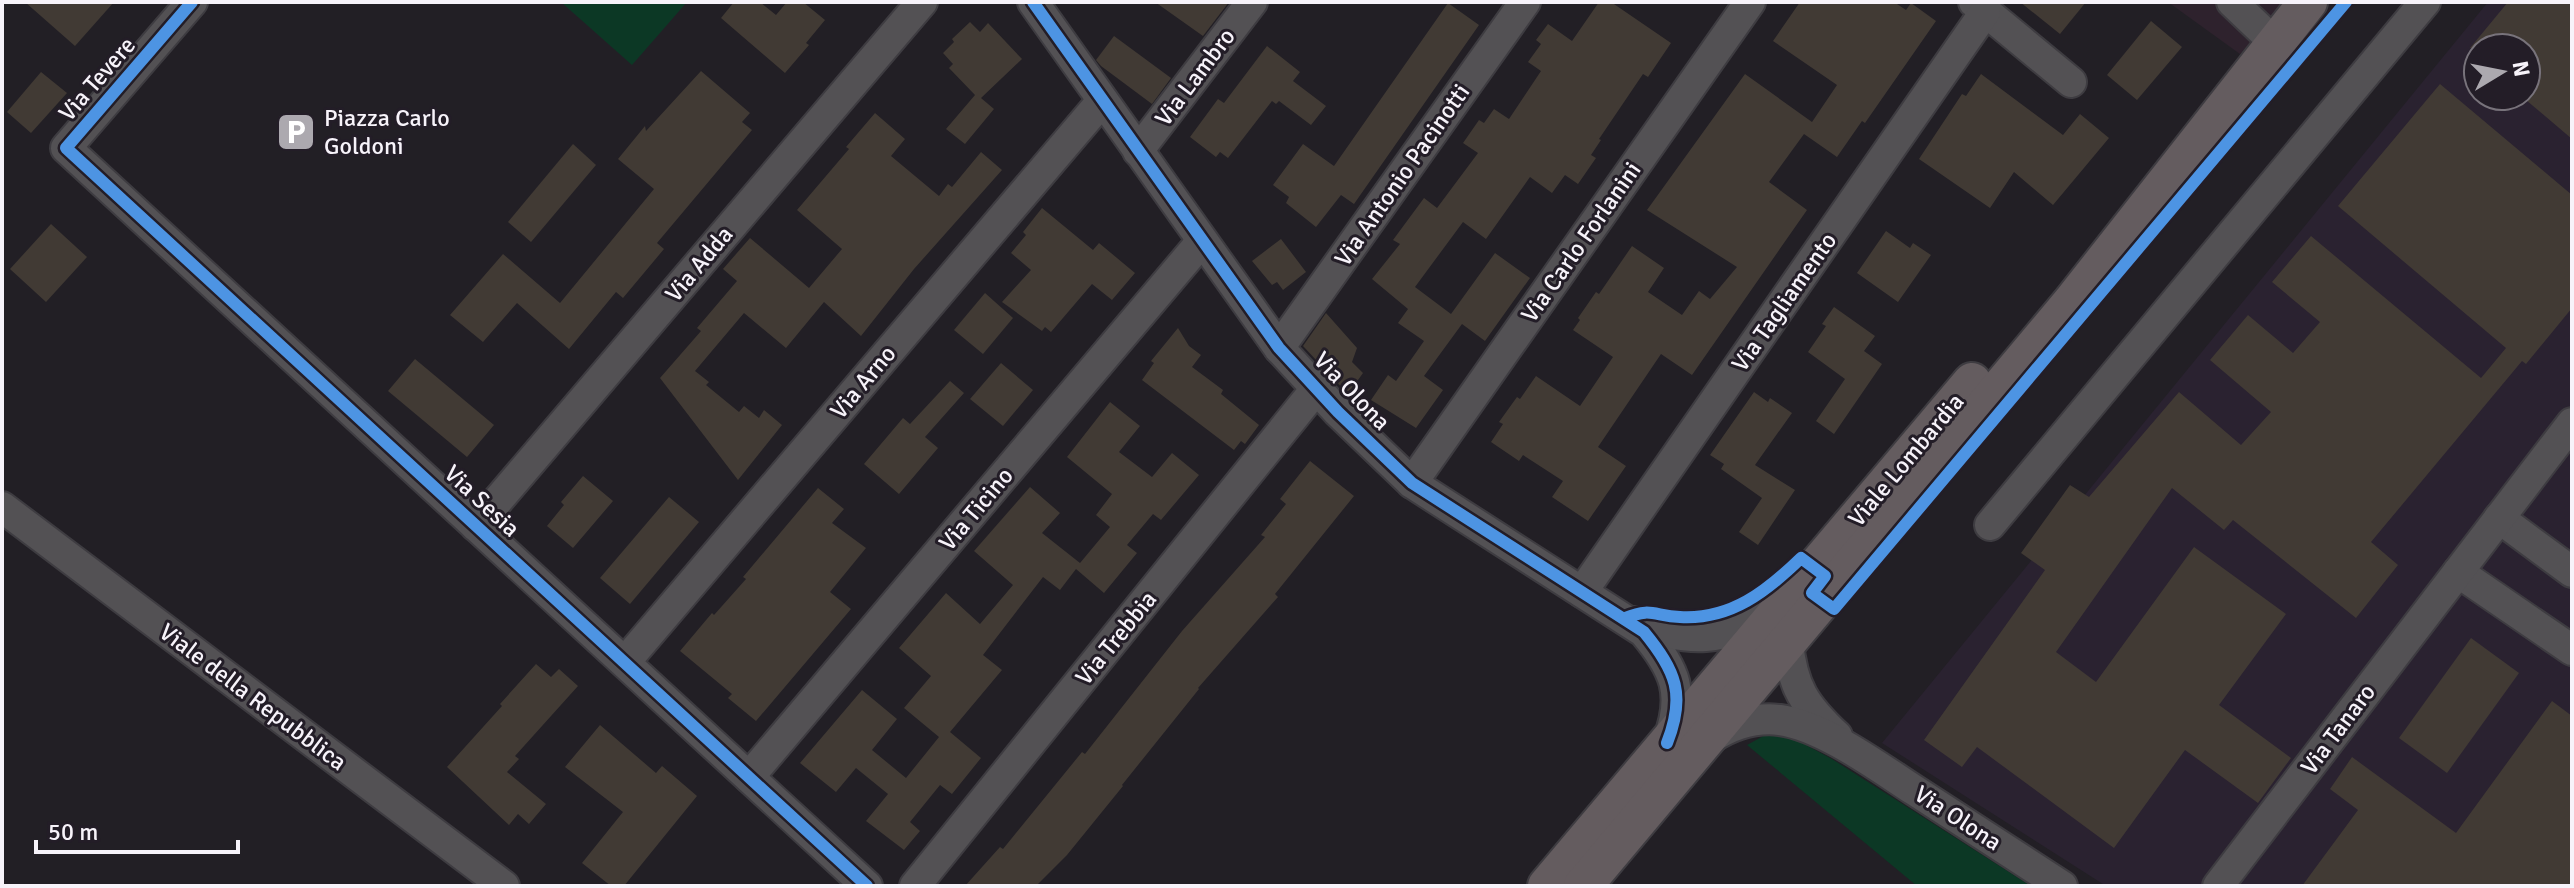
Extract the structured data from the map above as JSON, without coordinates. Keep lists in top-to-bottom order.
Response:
{
  "streets": {
    "main road": ["Viale Lombardia"],
    "street": [
      "Via Lambro",
      "Via Tevere",
      "Via Antonio Pacinotti",
      "Via Carlo Forlanini",
      "Via Adda",
      "Via Tagliamento",
      "Via Arno",
      "Via Olona",
      "Via Sesia",
      "Via Ticino",
      "Via Trebbia",
      "Viale della Repubblica",
      "Via Tanaro"
    ]
  },
  "crossings": [
    ["Via Lambro", "Via Olona"],
    ["Via Tevere", "Via Sesia"],
    ["Via Antonio Pacinotti", "Via Olona"],
    ["Via Carlo Forlanini", "Via Olona"],
    ["Via Adda", "Via Sesia"],
    ["Via Tagliamento", "Via Olona"],
    ["Via Arno", "Via Olona"],
    ["Via Arno", "Via Sesia"],
    ["Via Olona", "Viale Lombardia"],
    ["Via Olona", "Via Ticino"],
    ["Via Olona", "Via Trebbia"],
    ["Via Sesia", "Via Ticino"]
  ],
  "places": {
    "parking": ["Piazza Carlo Goldoni"]
  },
  "scale_bar": "50 m",
  "north": "right"
}
